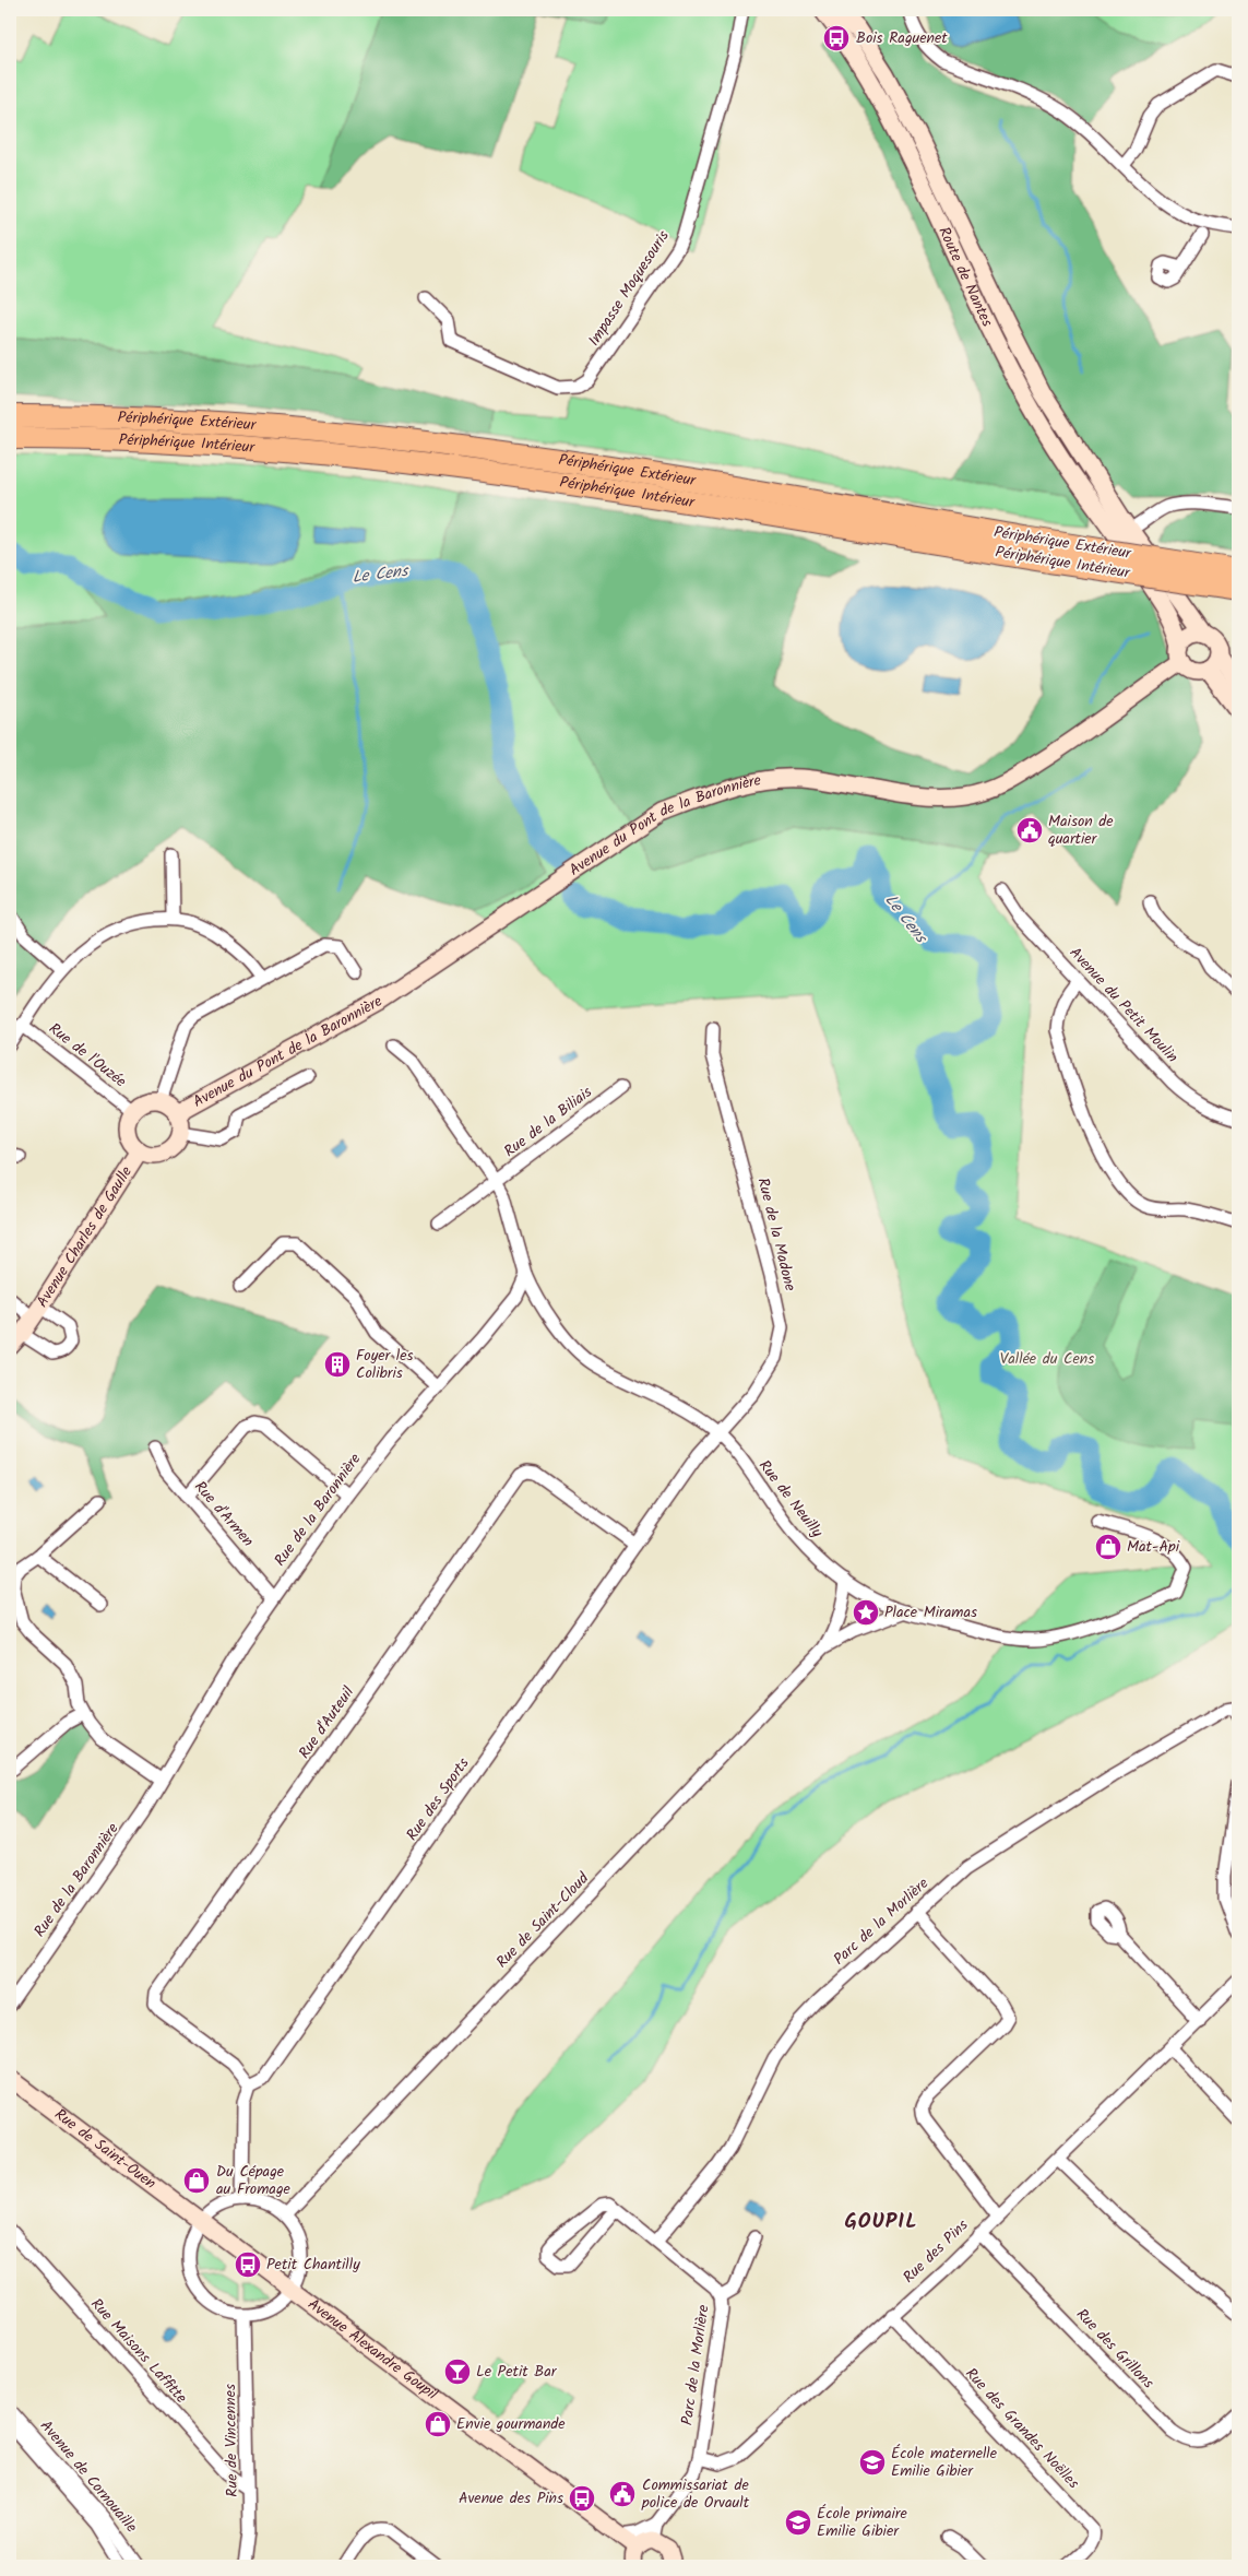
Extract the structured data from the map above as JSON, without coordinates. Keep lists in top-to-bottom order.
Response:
{
  "streets": {
    "highway": ["Périphérique Extérieur", "Périphérique Intérieur"],
    "street": [
      "Route de Nantes",
      "Impasse Moquesouris",
      "Avenue du Pont de la Baronnière",
      "Avenue du Petit Moulin",
      "Rue de l'Ouzée",
      "Rue de la Biliais",
      "Rue de la Madone",
      "Avenue Charles de Gaulle",
      "Rue de Neuilly",
      "Rue de la Baronnière",
      "Rue d'Armen",
      "Rue d'Auteuil",
      "Rue des Sports",
      "Rue de Saint-Cloud",
      "Parc de la Morlière",
      "Rue de Saint-Ouen",
      "Rue des Pins",
      "Rue des Grillons",
      "Rue Maisons Laffitte",
      "Avenue Alexandre Goupil",
      "Rue des Grandes Noëlles",
      "Rue de Vincennes",
      "Avenue de Cornouaille"
    ]
  },
  "crossings": [
    ["Route de Nantes", "Avenue du Pont de la Baronnière"],
    ["Avenue du Pont de la Baronnière", "Rue de l'Ouzée"],
    ["Avenue du Pont de la Baronnière", "Avenue Charles de Gaulle"],
    ["Rue de l'Ouzée", "Avenue Charles de Gaulle"],
    ["Rue de la Madone", "Rue de Neuilly"],
    ["Rue de la Madone", "Rue des Sports"],
    ["Rue de Neuilly", "Rue de la Baronnière"],
    ["Rue de Neuilly", "Rue des Sports"],
    ["Rue de Neuilly", "Rue de Saint-Cloud"],
    ["Rue de la Baronnière", "Rue d'Armen"],
    ["Rue d'Auteuil", "Rue des Sports"],
    ["Parc de la Morlière", "Rue des Pins"],
    ["Rue de Saint-Ouen", "Avenue Alexandre Goupil"],
    ["Rue des Pins", "Rue des Grillons"],
    ["Rue des Pins", "Rue des Grandes Noëlles"],
    ["Rue Maisons Laffitte", "Rue de Vincennes"]
  ],
  "districts": ["GOUPIL"],
  "water": ["Le Cens"],
  "parks": ["Vallée du Cens"],
  "places": {
    "bus stop": ["Bois Raguenet", "Petit Chantilly", "Avenue des Pins"],
    "public building": ["Maison de quartier", "Commissariat de police de Orvault"],
    "building": ["Foyer les Colibris"],
    "shop": ["Mat-Api", "Du Cépage au Fromage", "Envie gourmande"],
    "place": ["Place Miramas"],
    "bar": ["Le Petit Bar"],
    "school or university": ["École maternelle Emilie Gibier", "École primaire Emilie Gibier"]
  }
}
